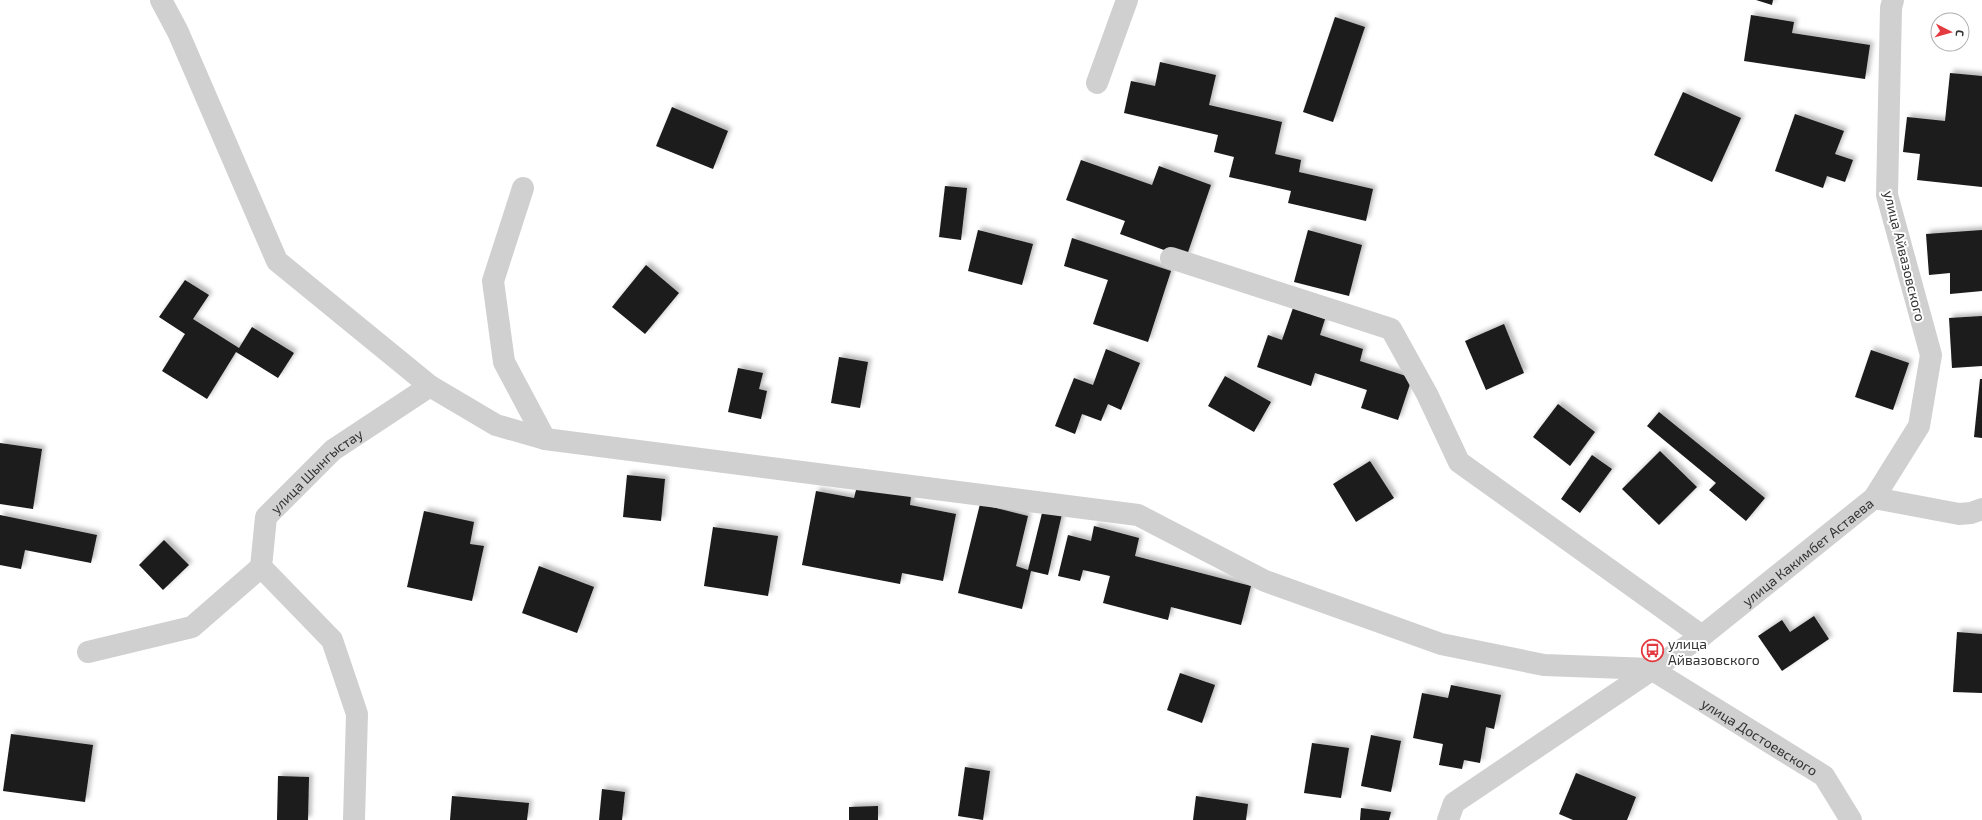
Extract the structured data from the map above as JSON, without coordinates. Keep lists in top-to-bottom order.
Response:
{
  "streets": {
    "street": [
      "улица Айвазовского",
      "улица Шынгыстау",
      "улица Какимбет Астаева",
      "улица Достоевского"
    ]
  },
  "crossings": [
    ["улица Айвазовского", "улица Какимбет Астаева"],
    ["улица Какимбет Астаева", "улица Достоевского"]
  ],
  "places": {
    "bus stop": ["улица Айвазовского"]
  },
  "north": "right"
}
